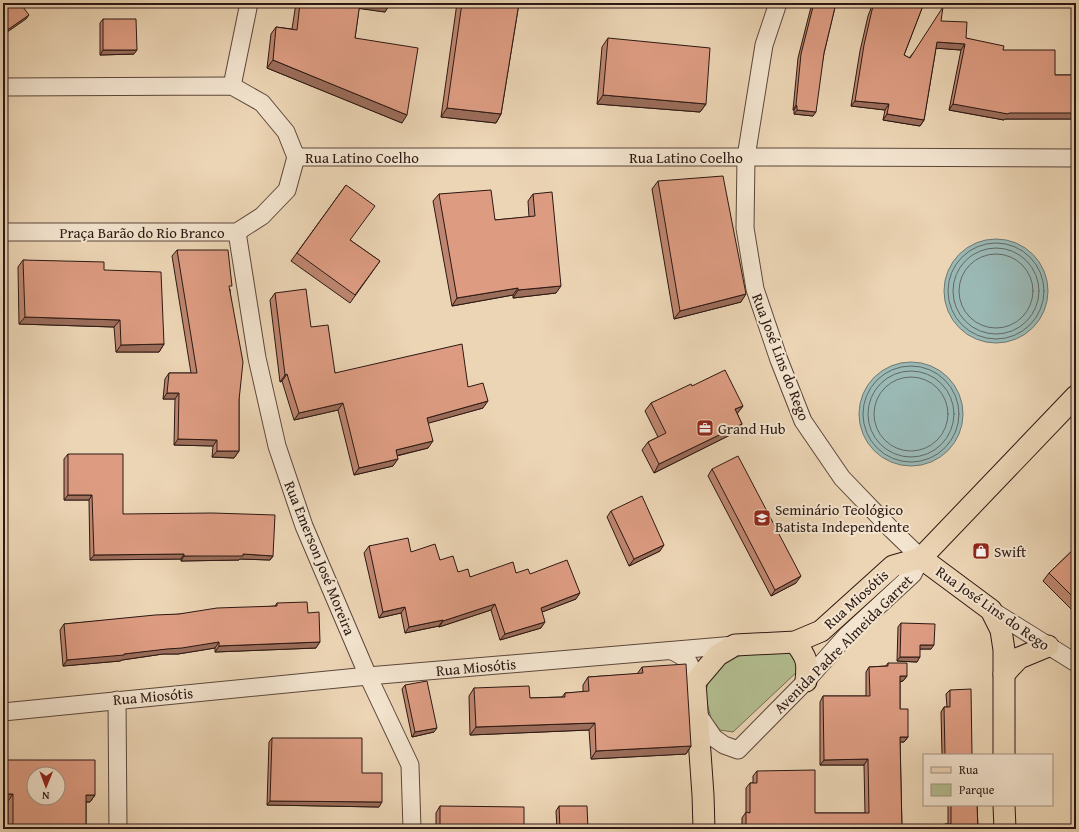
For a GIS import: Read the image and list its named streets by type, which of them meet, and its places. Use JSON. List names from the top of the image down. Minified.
{"streets":{"main road":["Rua José Lins do Rego","Rua Miosótis","Avenida Padre Almeida Garret"],"street":["Rua Latino Coelho","Praça Barão do Rio Branco","Rua Emerson José Moreira"]},"crossings":[["Rua Latino Coelho","Praça Barão do Rio Branco"],["Rua Latino Coelho","Rua José Lins do Rego"],["Praça Barão do Rio Branco","Rua Emerson José Moreira"],["Rua José Lins do Rego","Rua Miosótis"],["Rua José Lins do Rego","Avenida Padre Almeida Garret"],["Rua Emerson José Moreira","Rua Miosótis"],["Rua Miosótis","Avenida Padre Almeida Garret"]],"places":{"office":["Grand Hub"],"school or university":["Seminário Teológico Batista Independente"],"shop":["Swift"]},"legend":["Rua","Parque"],"north":"bottom"}
